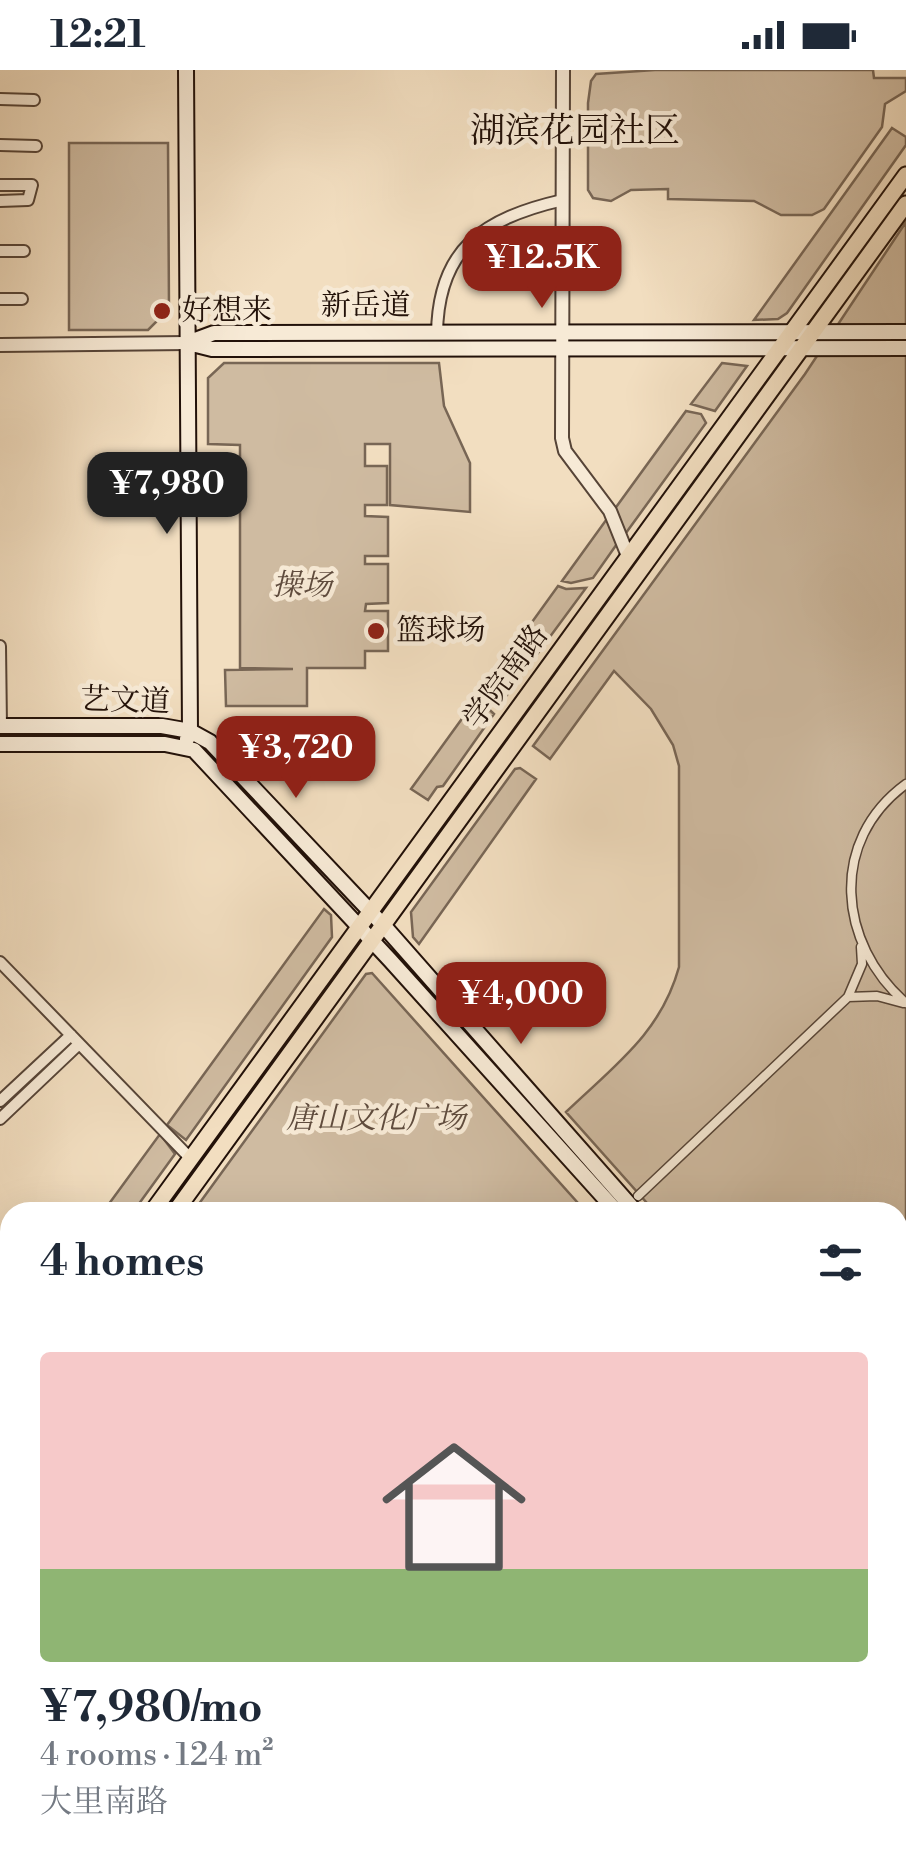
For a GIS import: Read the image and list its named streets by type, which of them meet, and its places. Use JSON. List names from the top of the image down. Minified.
{"streets":{"main road":["新岳道","学院南路","艺文道"]},"crossings":[["新岳道","学院南路"],["学院南路","艺文道"]],"districts":["湖滨花园社区"],"parks":["操场","唐山文化广场"],"places":["好想来","篮球场"],"page":{"status":"12:21","price":["¥12.5K","¥7,980","¥3,720","¥4,000"],"heading":"4 homes","list":[{"name":"¥7,980/mo","note":"4 rooms · 124 m² · 大里南路"}]}}
